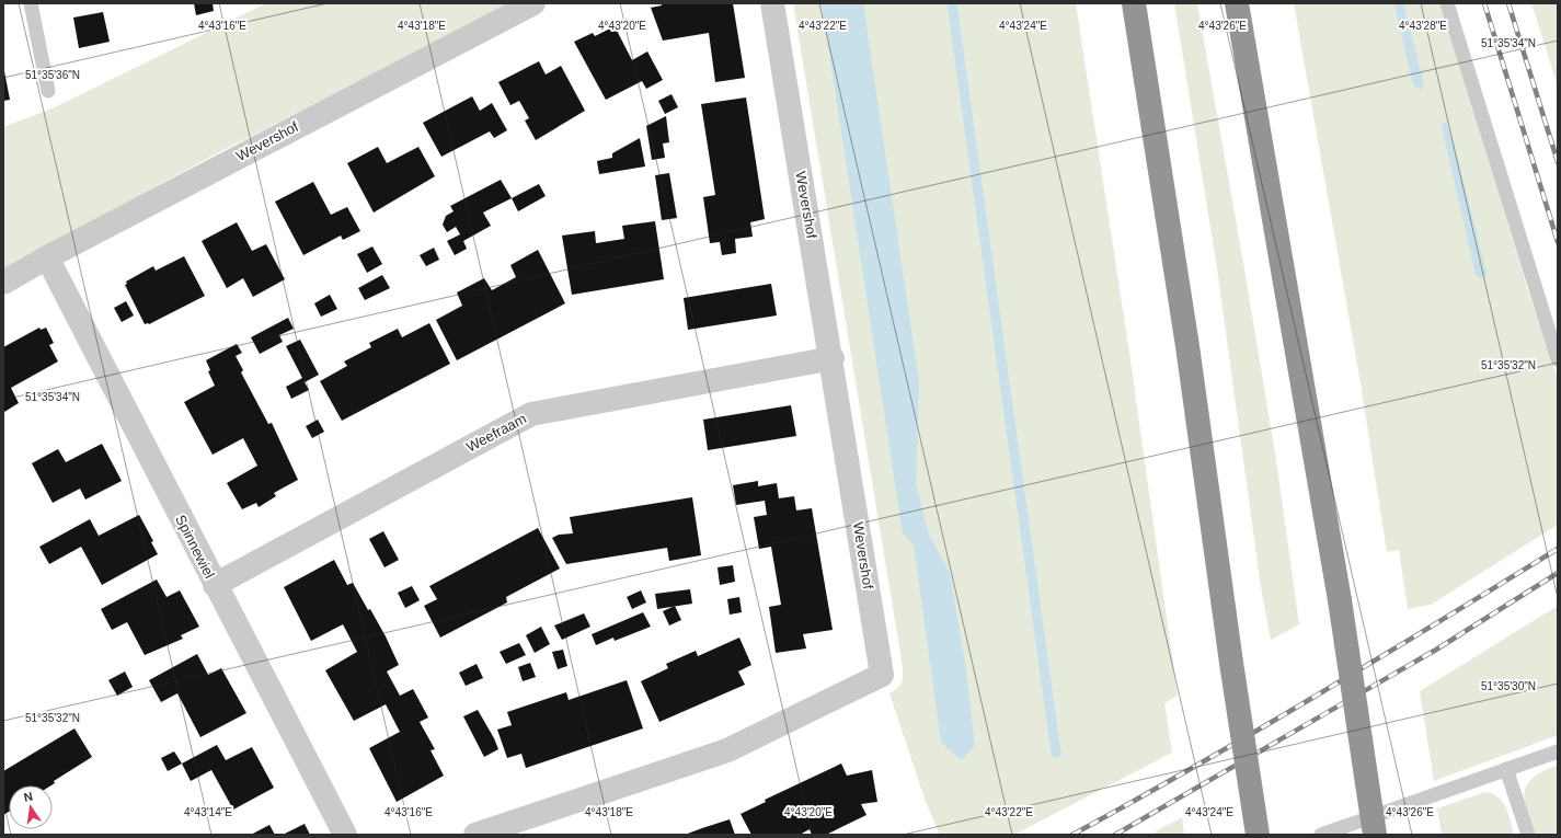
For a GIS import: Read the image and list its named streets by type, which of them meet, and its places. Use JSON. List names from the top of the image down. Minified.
{"streets":{"street":["Wevershof","Weefraam","Spinnewiel"]},"crossings":[["Wevershof","Weefraam"],["Wevershof","Spinnewiel"],["Weefraam","Spinnewiel"]],"north":"top","coordinates":["4°43'16\"E","4°43'18\"E","4°43'20\"E","4°43'22\"E","4°43'24\"E","4°43'26\"E","4°43'28\"E","51°35'34\"N","51°35'36\"N","51°35'32\"N","51°35'30\"N","4°43'14\"E"]}
